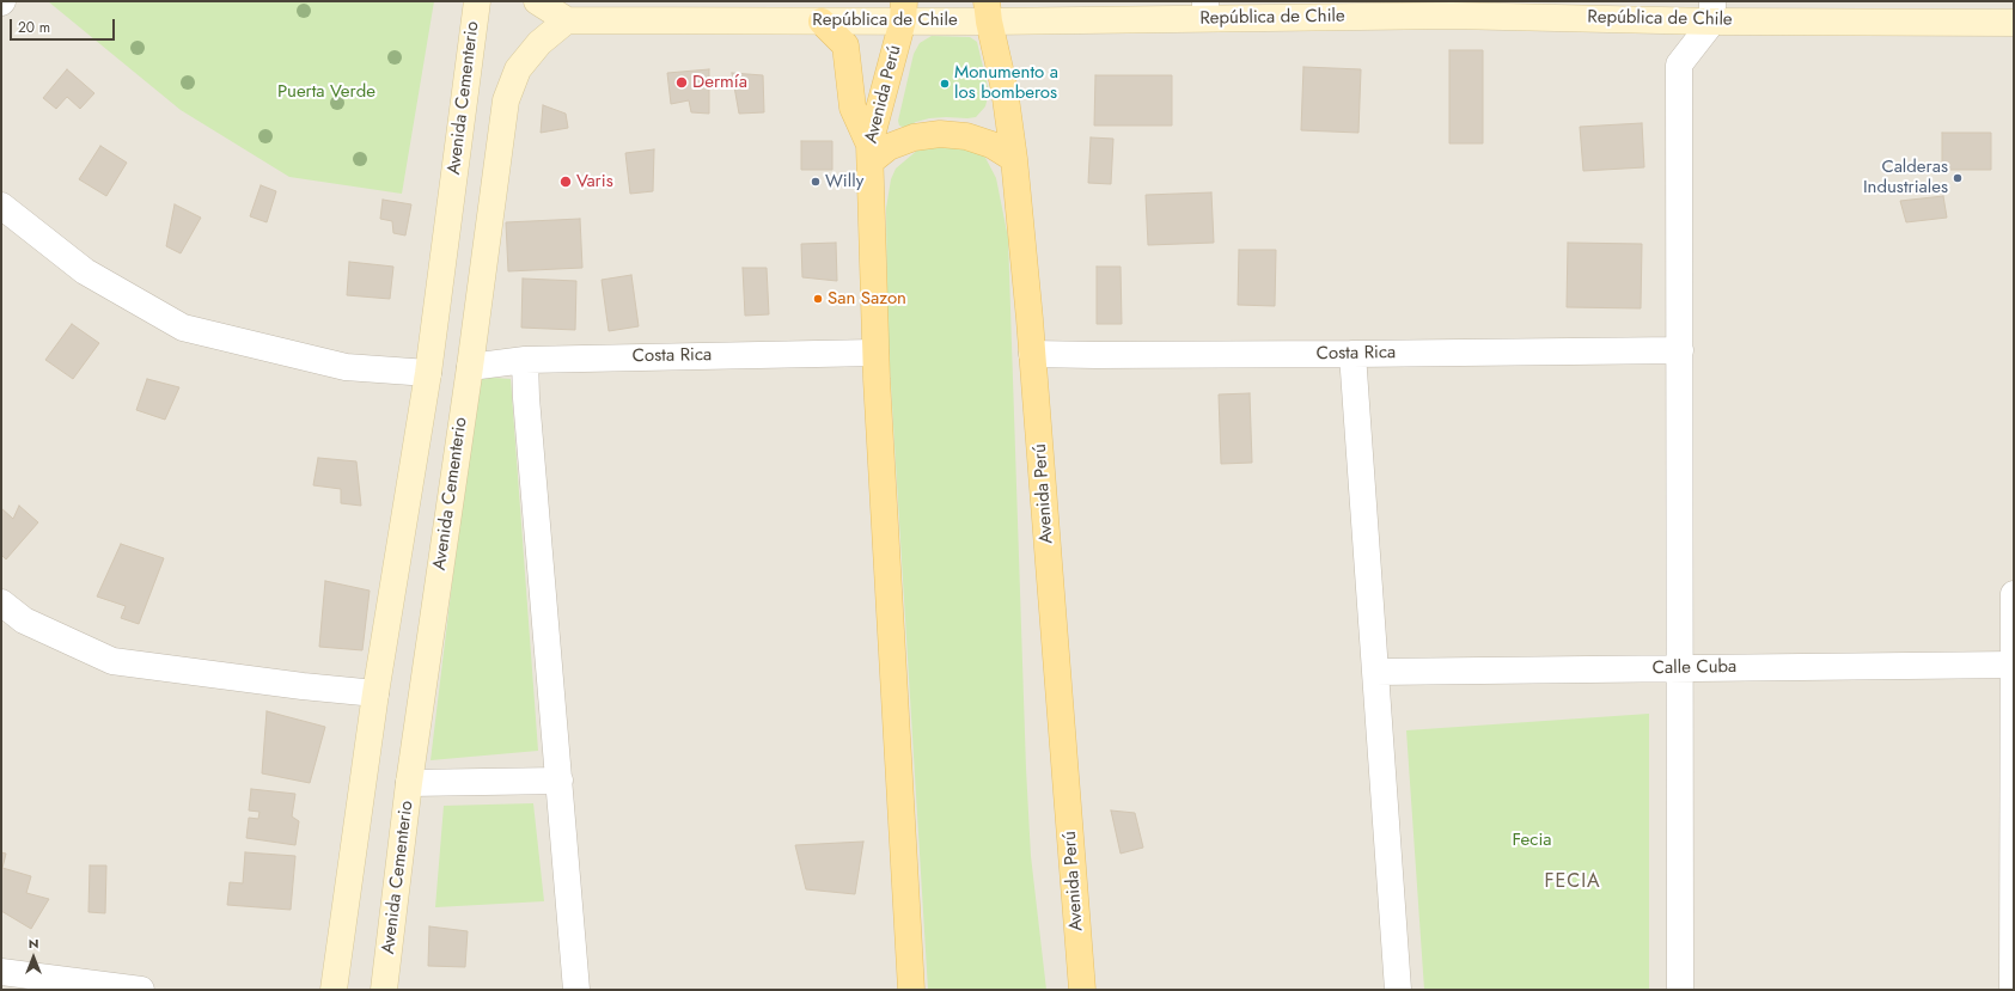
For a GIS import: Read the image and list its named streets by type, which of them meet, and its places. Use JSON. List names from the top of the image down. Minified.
{"streets":{"main road":["República de Chile","Avenida Perú","Avenida Cementerio"],"street":["Costa Rica","Calle Cuba"]},"crossings":[["República de Chile","Avenida Perú"],["República de Chile","Avenida Cementerio"],["Avenida Perú","Costa Rica"],["Avenida Cementerio","Costa Rica"]],"districts":["FECIA"],"parks":["Puerta Verde","Fecia"],"places":["Dermía","Monumento a los bomberos","Calderas Industriales","Varis","Willy","San Sazon"],"scale_bar":"20 m","north":"top"}
